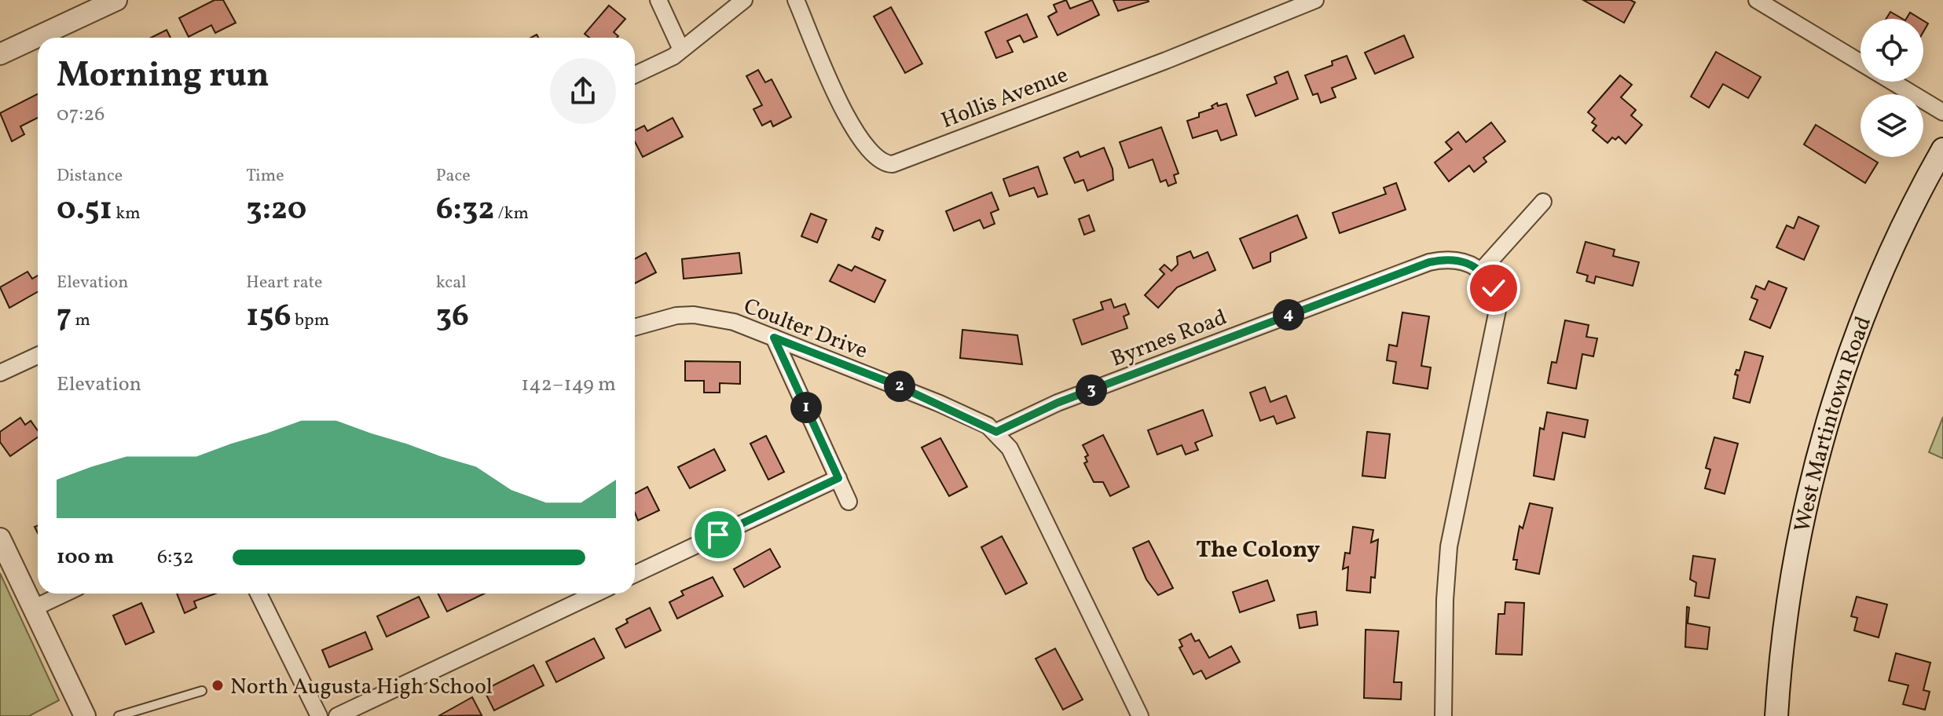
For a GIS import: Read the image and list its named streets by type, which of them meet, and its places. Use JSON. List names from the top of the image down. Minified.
{"streets":{"main road":["West Martintown Road"],"street":["Hollis Avenue","Coulter Drive","Byrnes Road"]},"crossings":[["Coulter Drive","Byrnes Road"]],"districts":["The Colony"],"places":["North Augusta High School"],"page":{"heading":["Morning run","07:26"],"stats":[["Distance","0.51 km"],["Time","3:20"],["Pace","6:32 /km"],["Elevation","7 m"],["Heart rate","156 bpm"],["kcal","36"]],"pins":["4","2","3","1"],"chart":["Elevation","142–149 m"],"list":[{"name":"100 m","note":"6:32"}]}}
